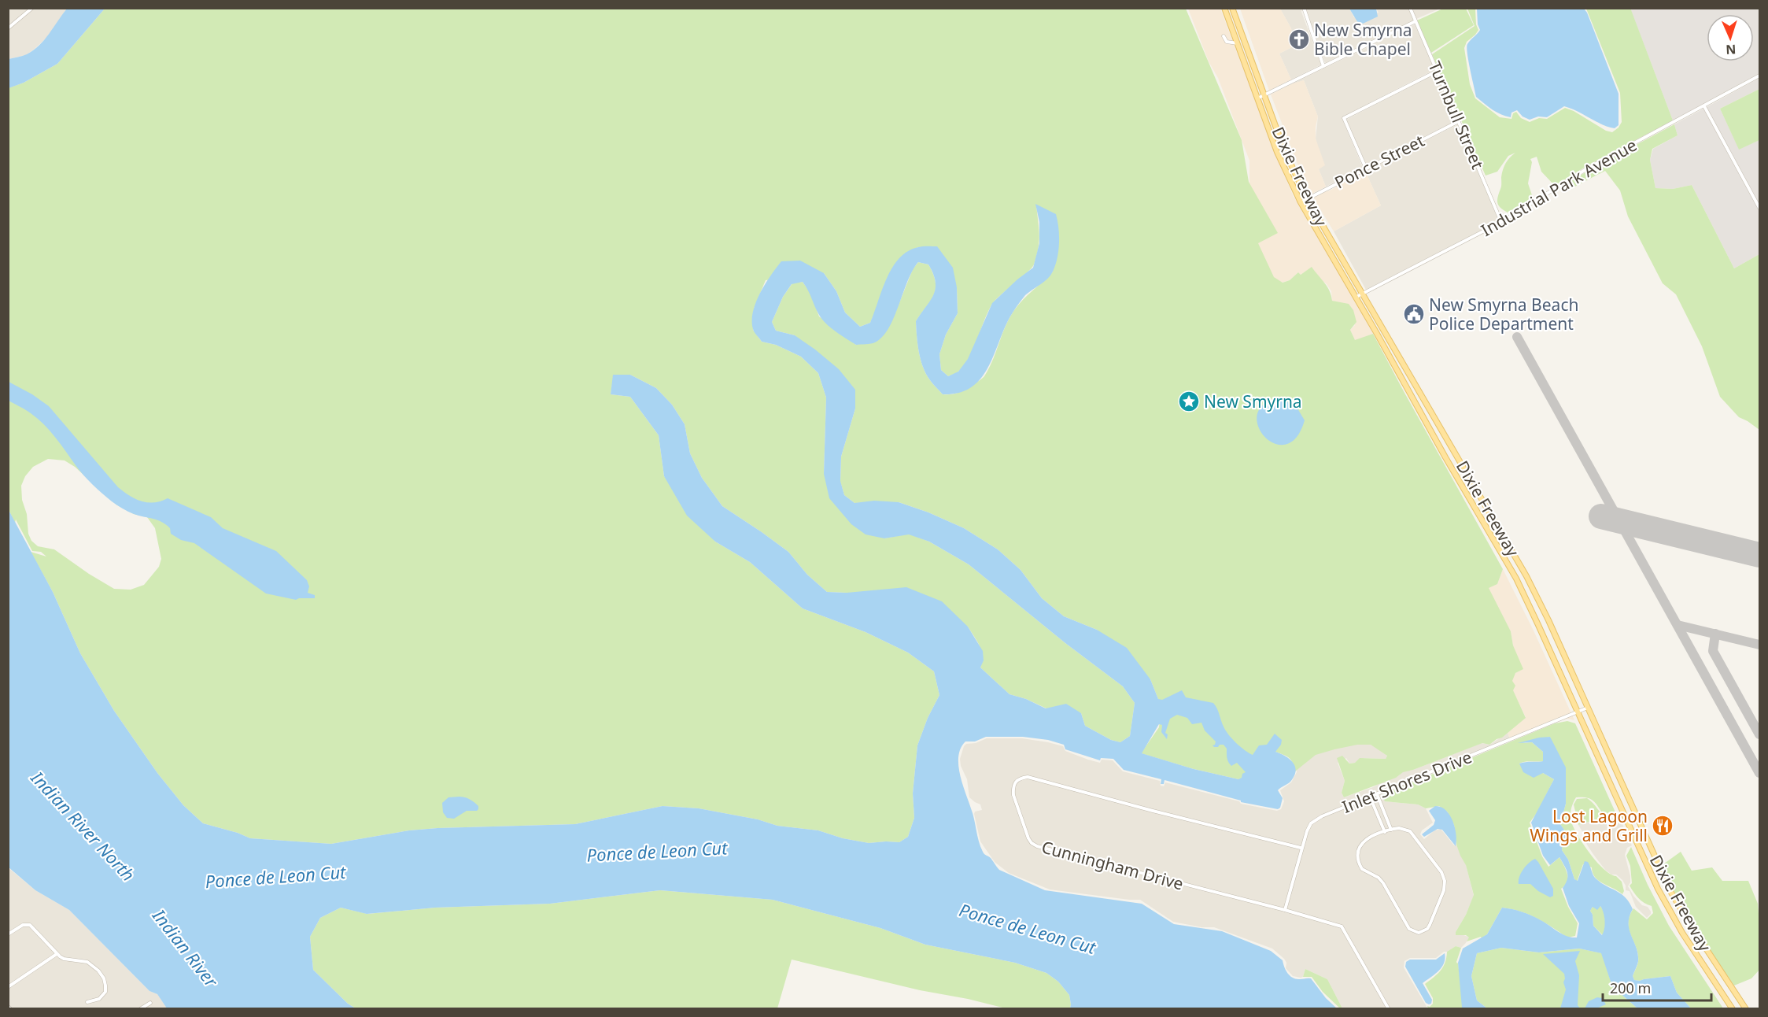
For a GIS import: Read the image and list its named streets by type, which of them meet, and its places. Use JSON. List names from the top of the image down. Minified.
{"streets":{"main road":["Dixie Freeway"],"street":["Turnbull Street","Ponce Street","Industrial Park Avenue","Inlet Shores Drive","Cunningham Drive"]},"crossings":[["Turnbull Street","Ponce Street"],["Turnbull Street","Industrial Park Avenue"],["Ponce Street","Dixie Freeway"],["Dixie Freeway","Industrial Park Avenue"],["Dixie Freeway","Inlet Shores Drive"],["Inlet Shores Drive","Cunningham Drive"]],"water":["Indian River North","Ponce de Leon Cut","Indian River"],"places":{"church":["New Smyrna Bible Chapel"],"public building":["New Smyrna Beach Police Department"],"place":["New Smyrna"],"restaurant":["Lost Lagoon Wings and Grill"]},"scale_bar":"200 m","north":"bottom"}
